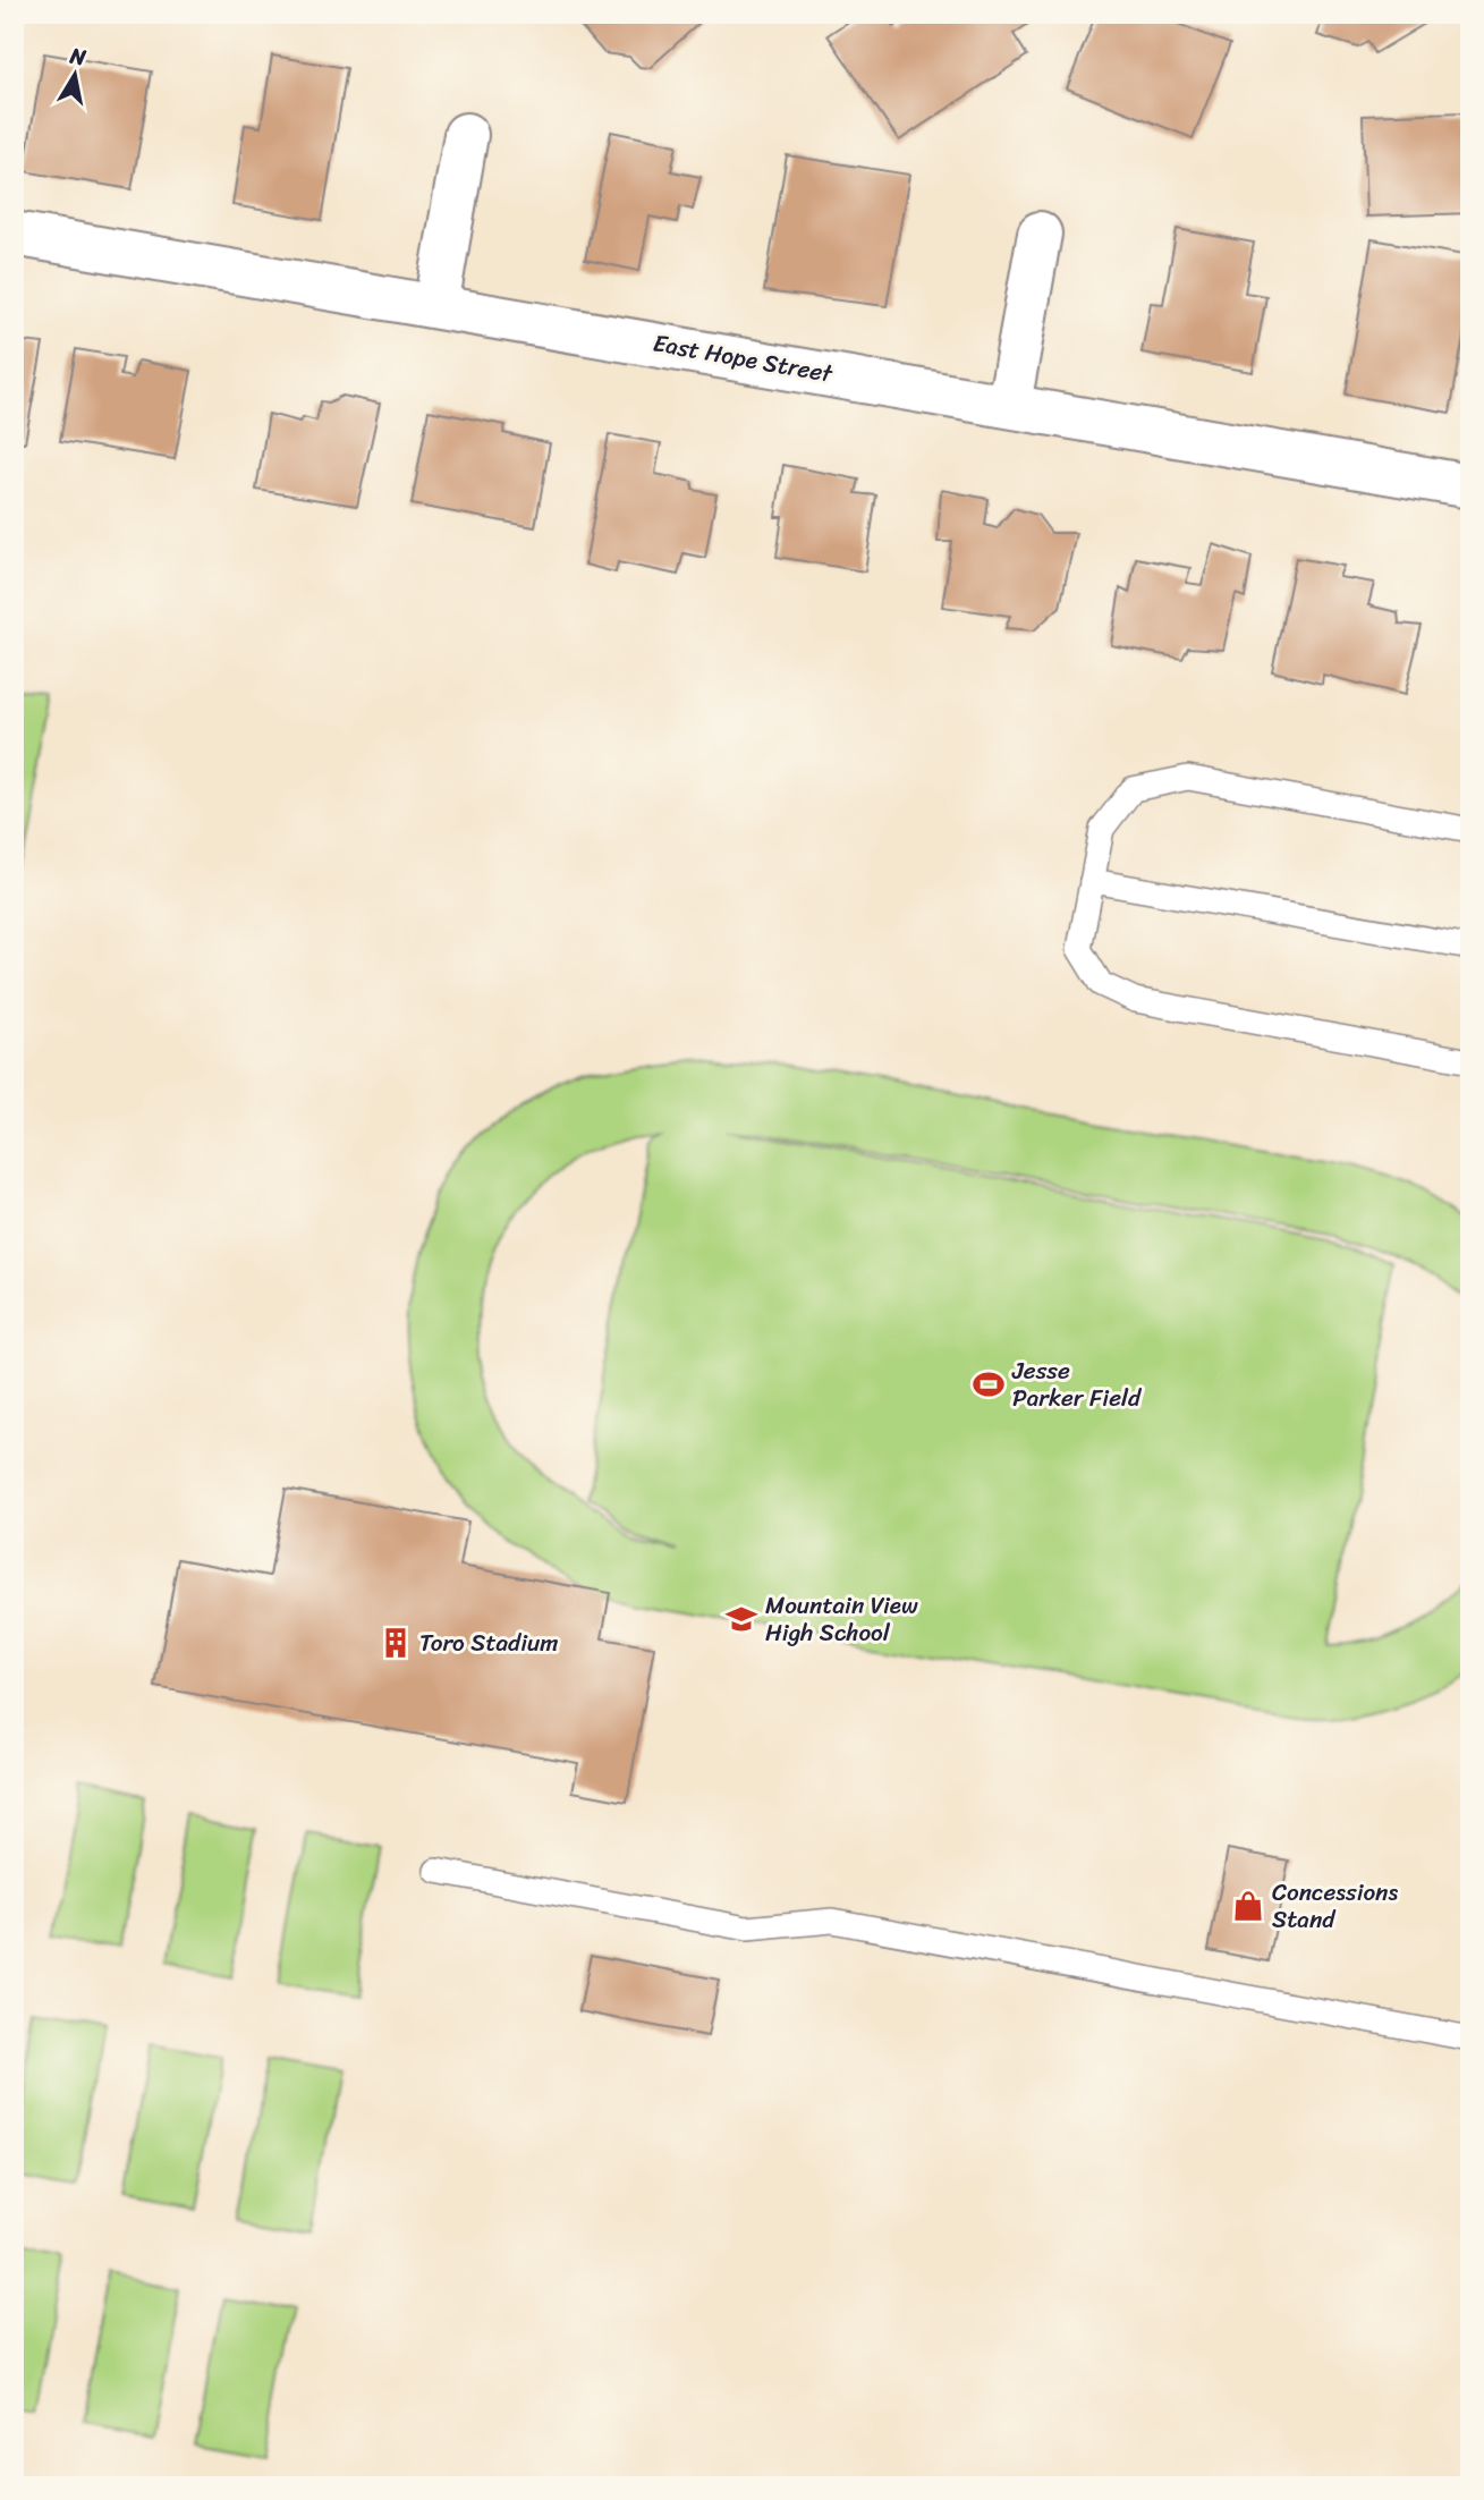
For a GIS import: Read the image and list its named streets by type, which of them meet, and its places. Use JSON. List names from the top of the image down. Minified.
{"streets":{"street":["East Hope Street"]},"places":{"sports":["Jesse Parker Field"],"school or university":["Mountain View High School"],"building":["Toro Stadium"],"shop":["Concessions Stand"]},"north":"top"}
